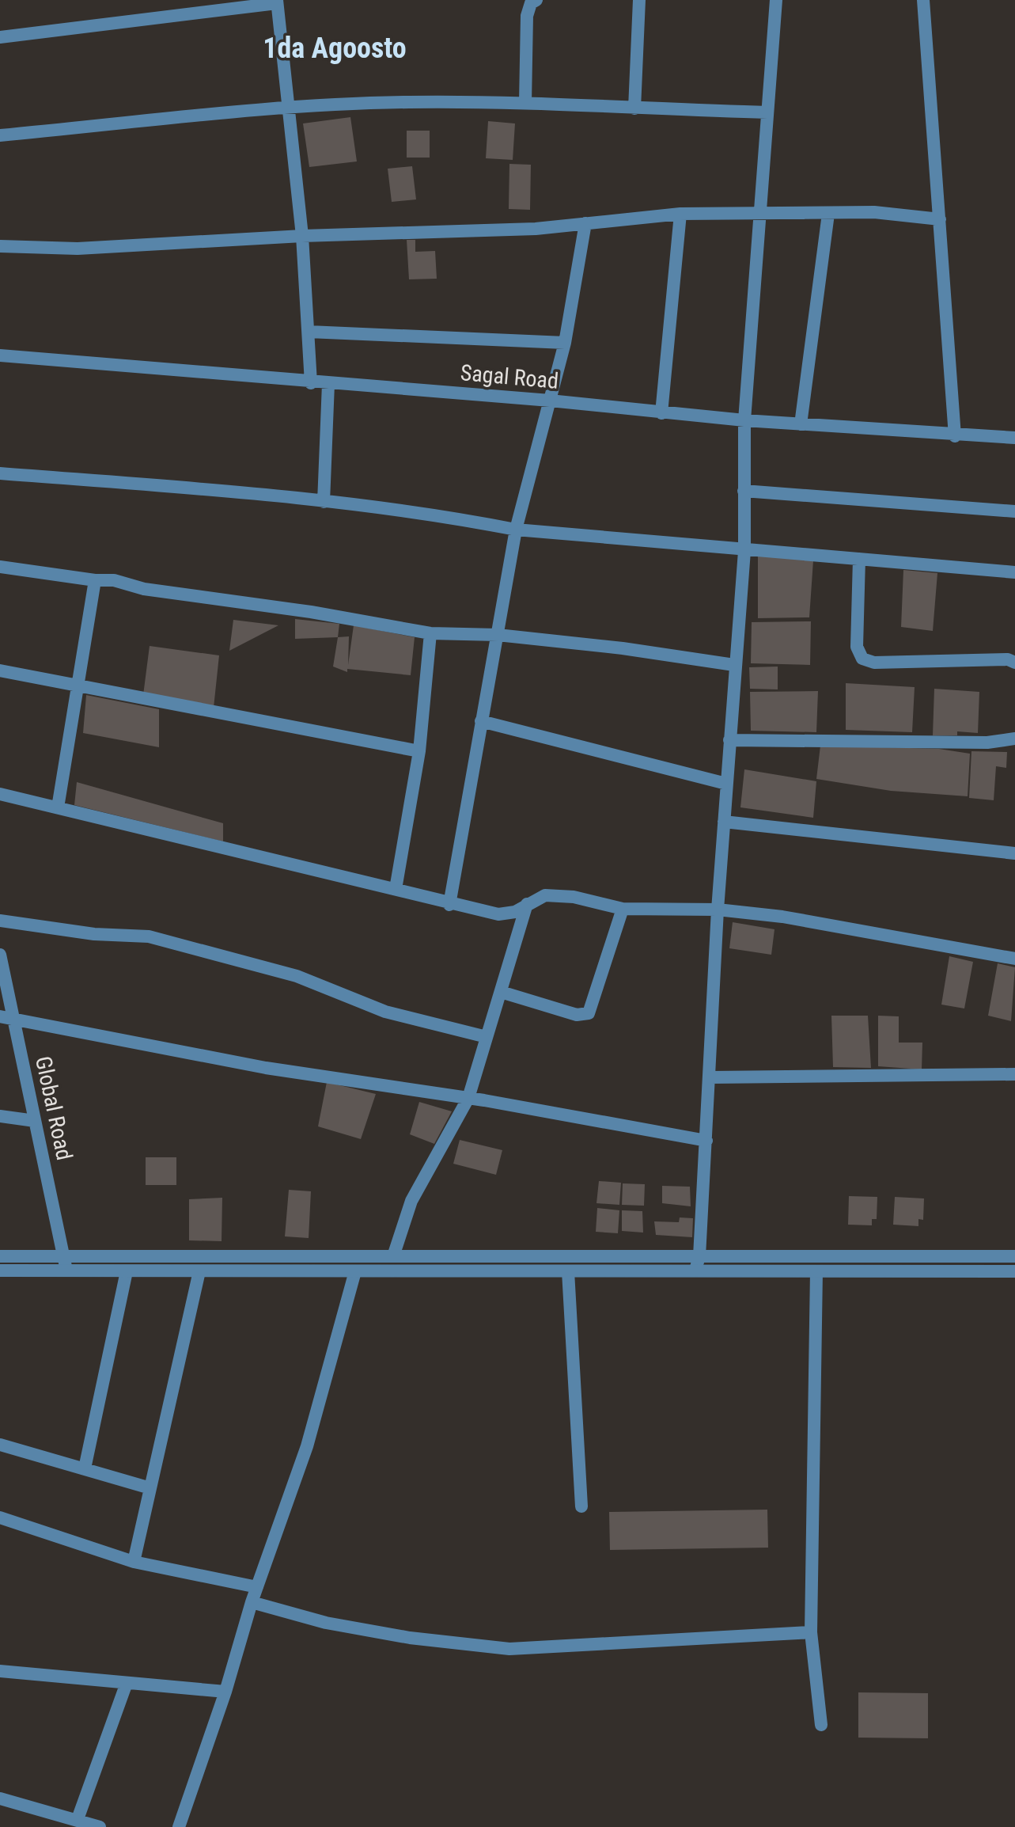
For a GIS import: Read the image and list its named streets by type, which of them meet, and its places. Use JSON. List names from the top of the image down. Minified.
{"streets":{"street":["Sagal Road","Global Road"]},"districts":["1da Agoosto"]}
